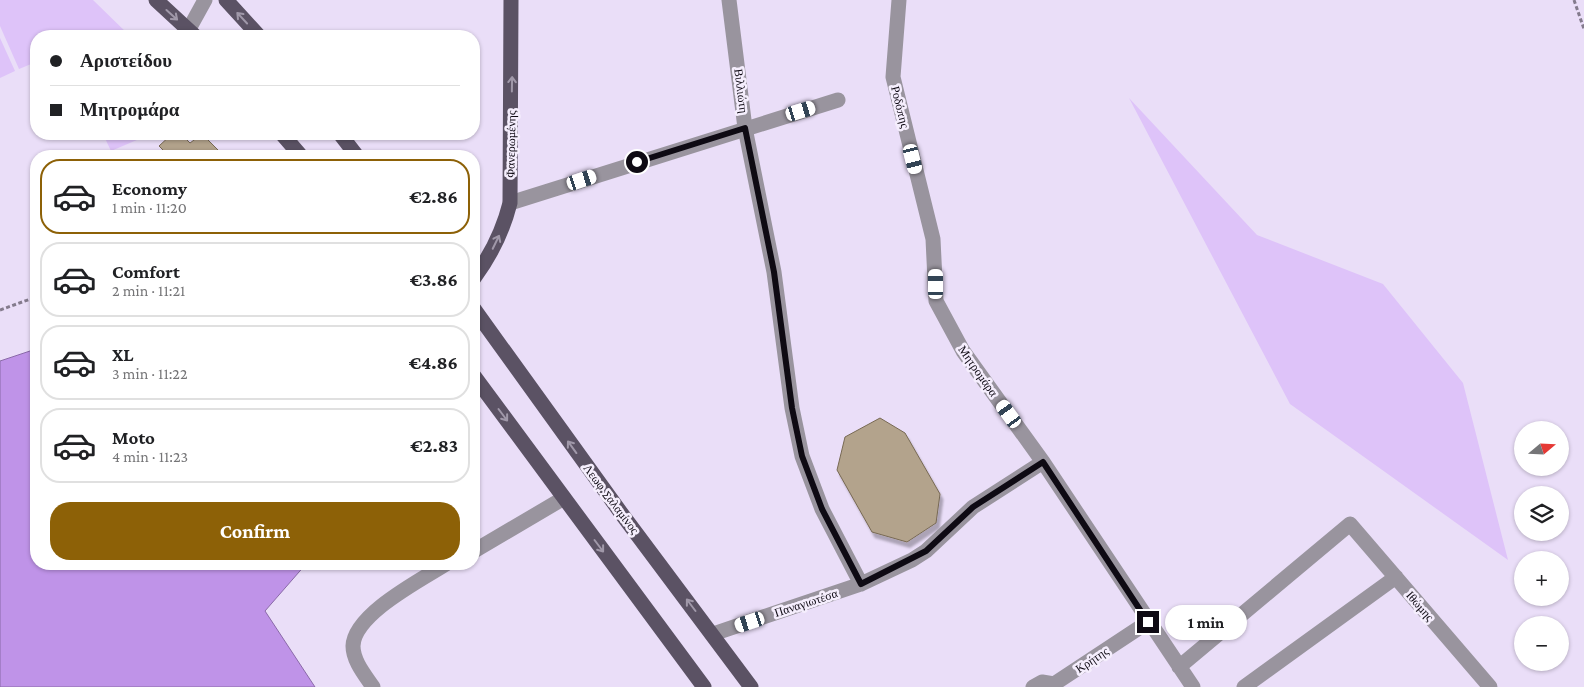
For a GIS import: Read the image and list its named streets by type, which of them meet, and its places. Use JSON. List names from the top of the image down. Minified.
{"streets":{"main road":["Φανερωμένης","Λεωφ. Σαλαμίνος"],"street":["Βιλλιώτη","Ροδόπης","Μητρομάρα","Παναγιωτέσα","Ιθώμης","Κρήτης"]},"crossings":[["Βιλλιώτη","Παναγιωτέσα"],["Ροδόπης","Μητρομάρα"],["Μητρομάρα","Παναγιωτέσα"],["Μητρομάρα","Ιθώμης"],["Μητρομάρα","Κρήτης"],["Λεωφ. Σαλαμίνος","Παναγιωτέσα"]],"one_way":["Φανερωμένης"],"north":"right","page":{"banner":["Αριστείδου","Μητρομάρα"],"list":[{"name":"Economy","note":"1 min · 11:20","value":"€2.86"},{"name":"Comfort","note":"2 min · 11:21","value":"€3.86"},{"name":"XL","note":"3 min · 11:22","value":"€4.86"},{"name":"Moto","note":"4 min · 11:23","value":"€2.83"}],"map_buttons":["+","−"],"buttons":"Confirm","bubble":"1 min"}}
